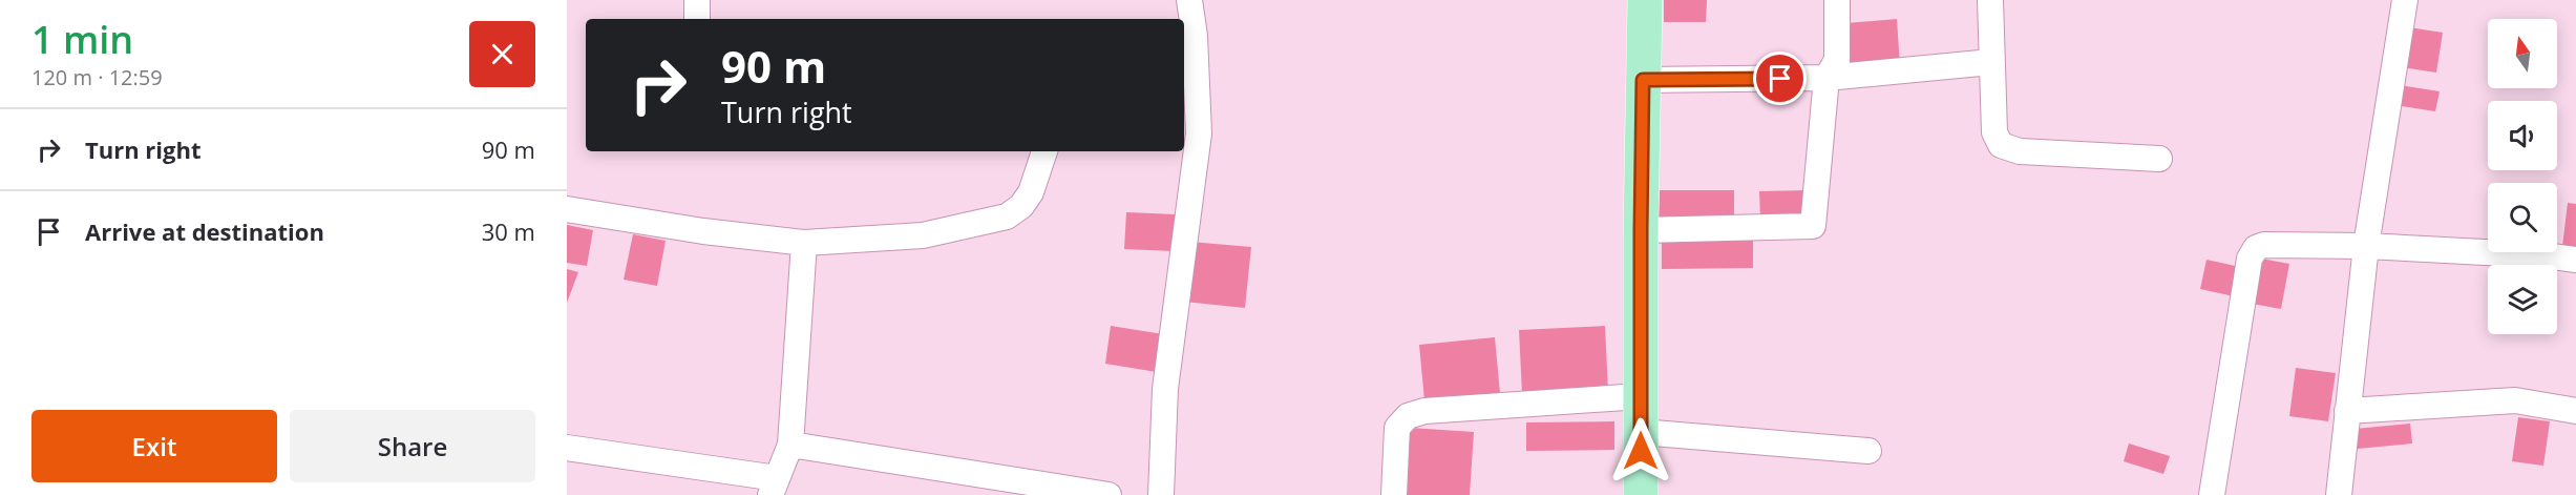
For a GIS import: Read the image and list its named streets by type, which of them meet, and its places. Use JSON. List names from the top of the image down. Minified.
{"north":"top","page":{"heading":["1 min","120 m · 12:59"],"turn":["90 m","Turn right"],"list":[{"name":"Turn right","value":"90 m"},{"name":"Arrive at destination","value":"30 m"}],"buttons":["Exit","Share"]}}
